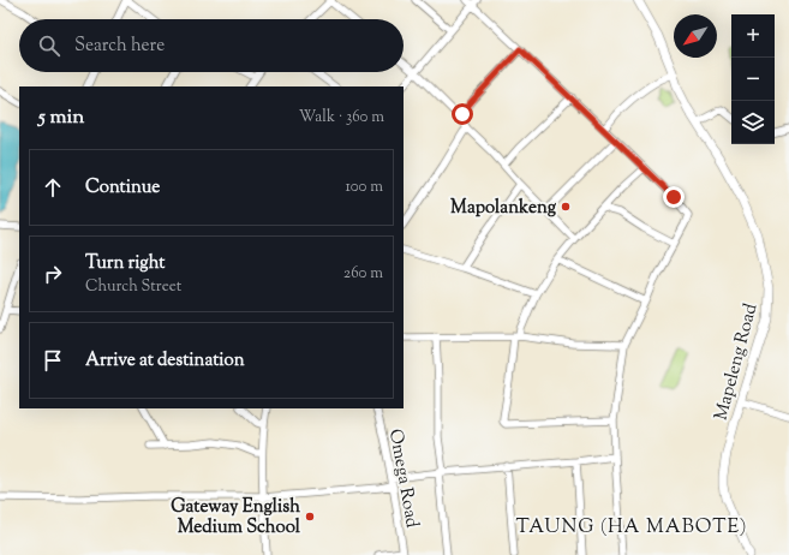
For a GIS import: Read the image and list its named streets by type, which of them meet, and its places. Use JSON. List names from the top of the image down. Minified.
{"streets":{"street":["Mapeleng Road","Omega Road"]},"districts":["TAUNG (HA MABOTE)"],"places":["Mapolankeng","Gateway English Medium School"],"north":"bottom left","page":{"map_buttons":["+","−"],"search":"Search here","heading":["5 min","Walk · 360 m"],"list":[["Continue","100 m"],["Turn right","Church Street","260 m"],"Arrive at destination"]}}
